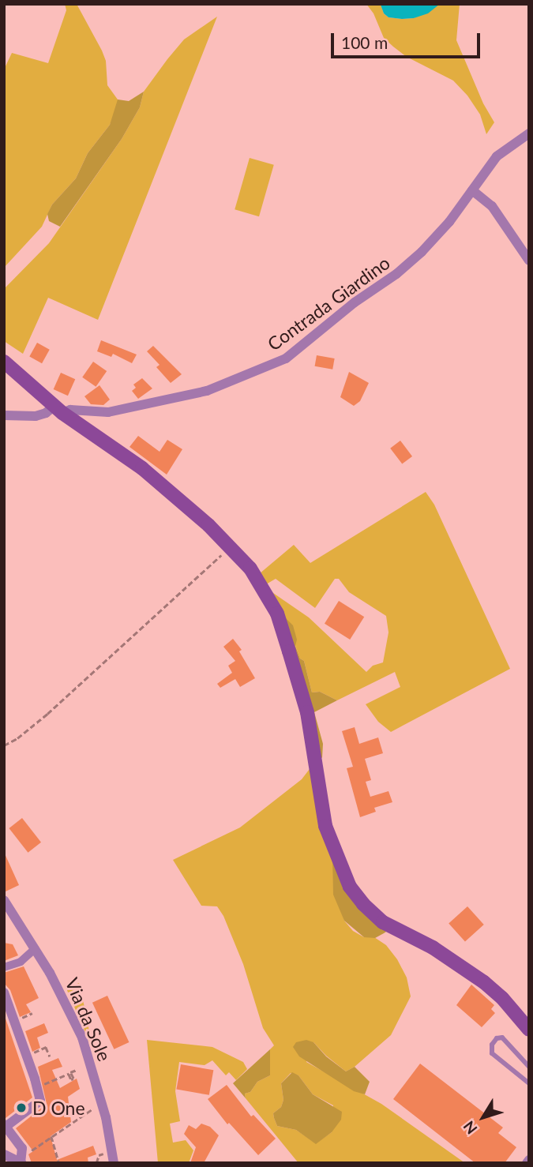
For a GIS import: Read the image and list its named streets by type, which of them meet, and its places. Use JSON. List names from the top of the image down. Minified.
{"streets":{"street":["Contrada Giardino","Via da Sole"]},"places":["D One"],"scale_bar":"100 m","north":"bottom left"}
